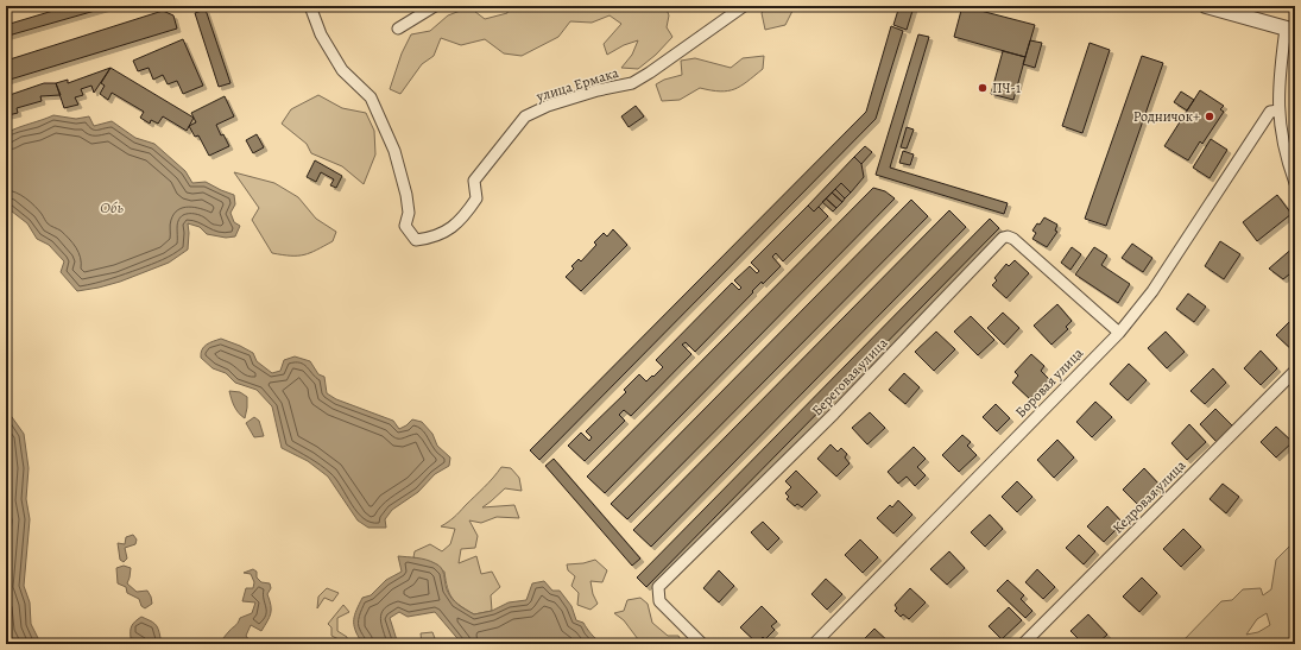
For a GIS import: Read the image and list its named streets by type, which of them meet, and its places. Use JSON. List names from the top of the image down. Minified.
{"streets":{"street":["улица Ермака","Береговая улица","Боровая улица","Кедровая улица"]},"crossings":[["Береговая улица","Боровая улица"]],"water":["Обь"],"places":["ПЧ-1","Родничок+"]}
